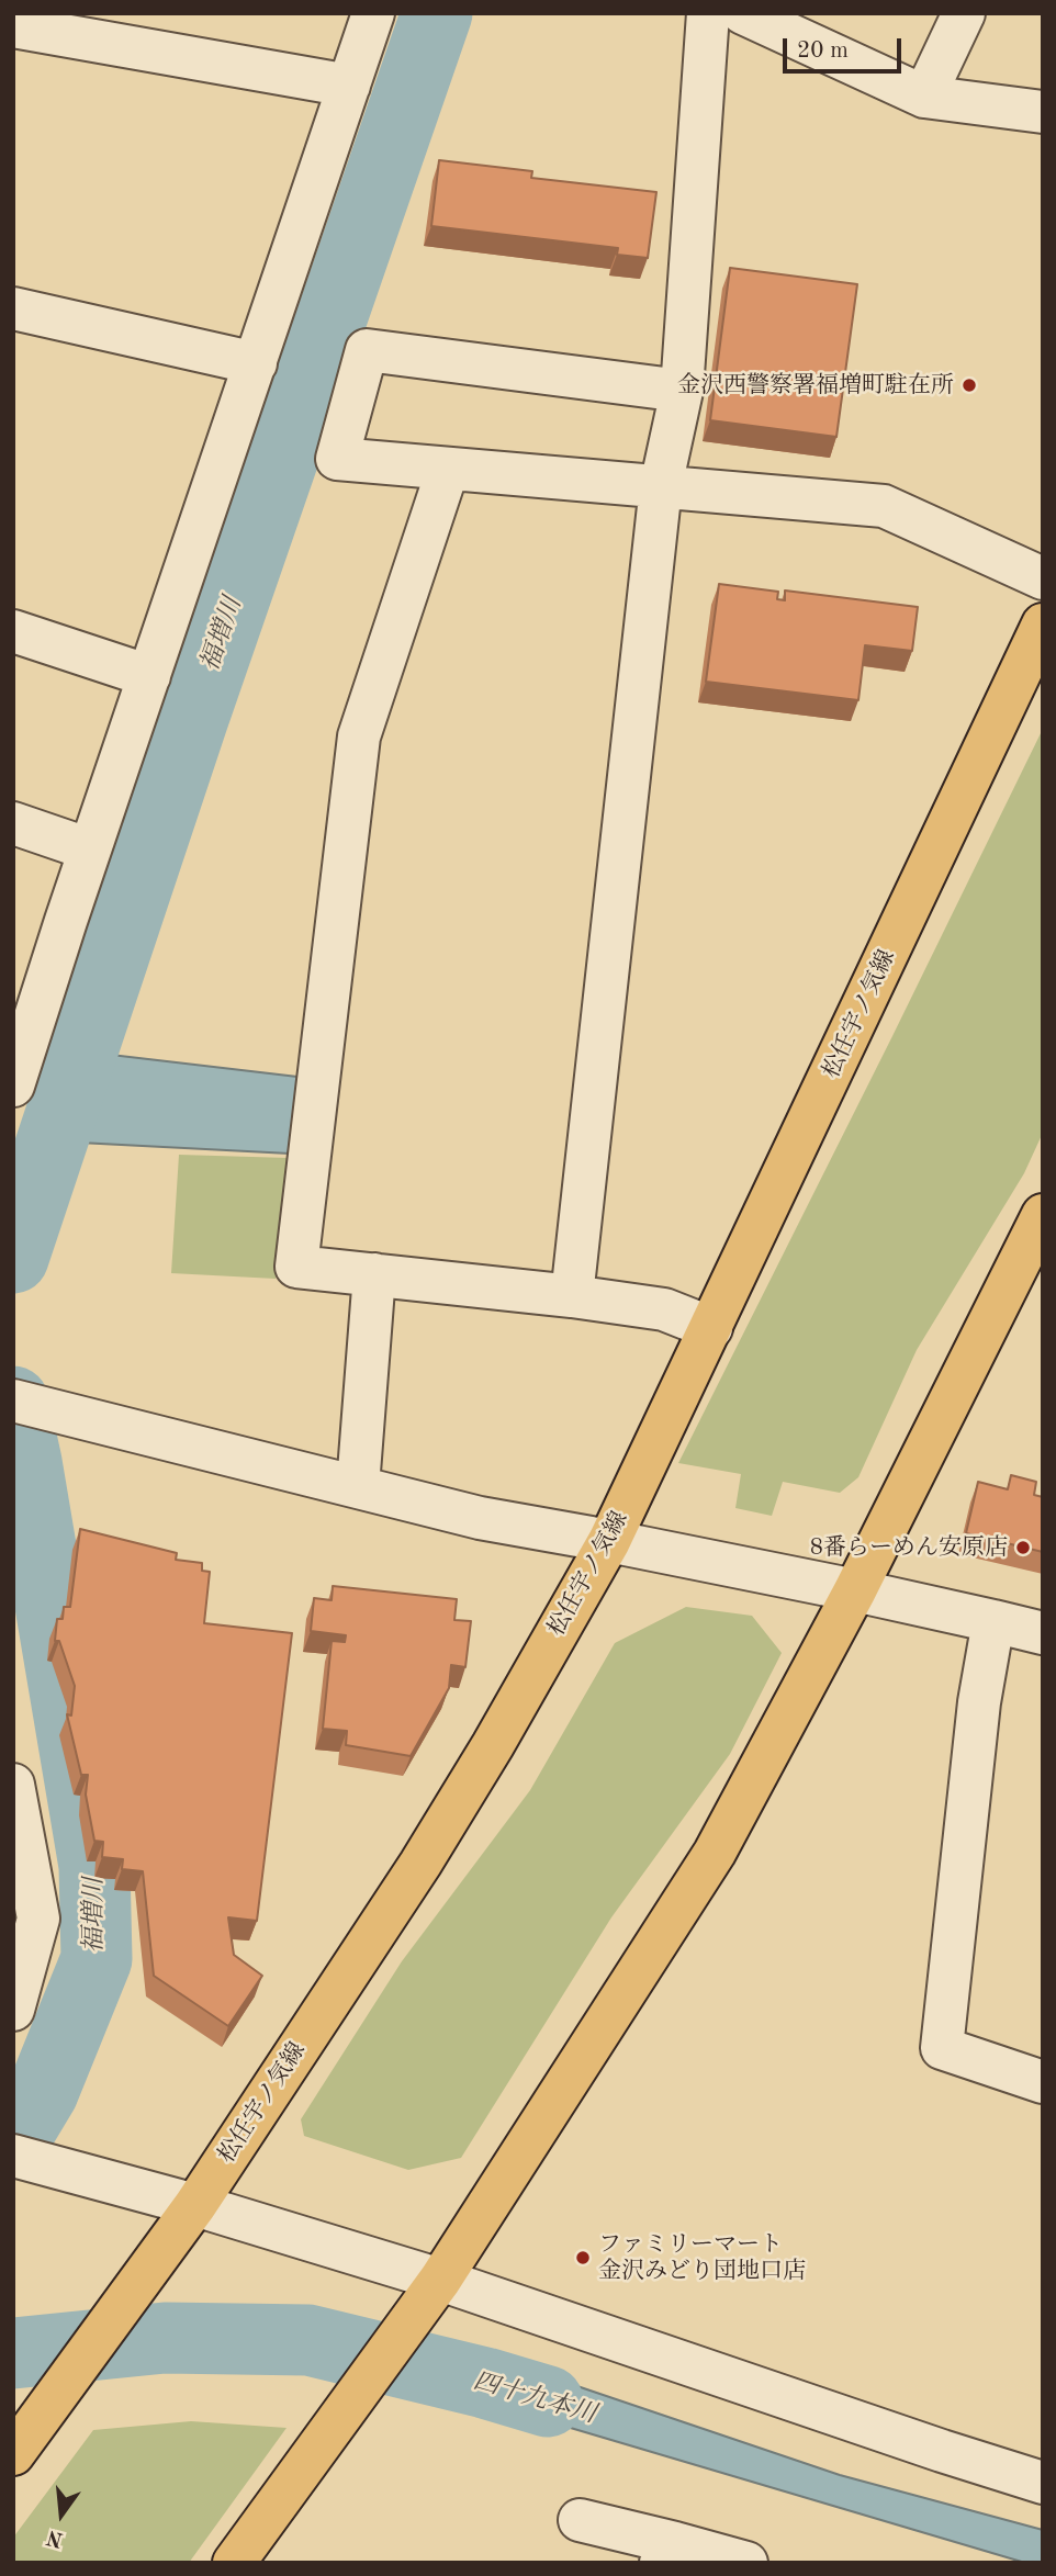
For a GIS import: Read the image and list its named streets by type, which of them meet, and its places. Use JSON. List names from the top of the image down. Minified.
{"streets":{"main road":["松任宇ノ気線"]},"water":["福増川","四十九本川"],"places":["金沢西警察署福増町駐在所","8番らーめん安原店","ファミリーマート 金沢みどり団地口店"],"scale_bar":"20 m","north":"bottom"}
